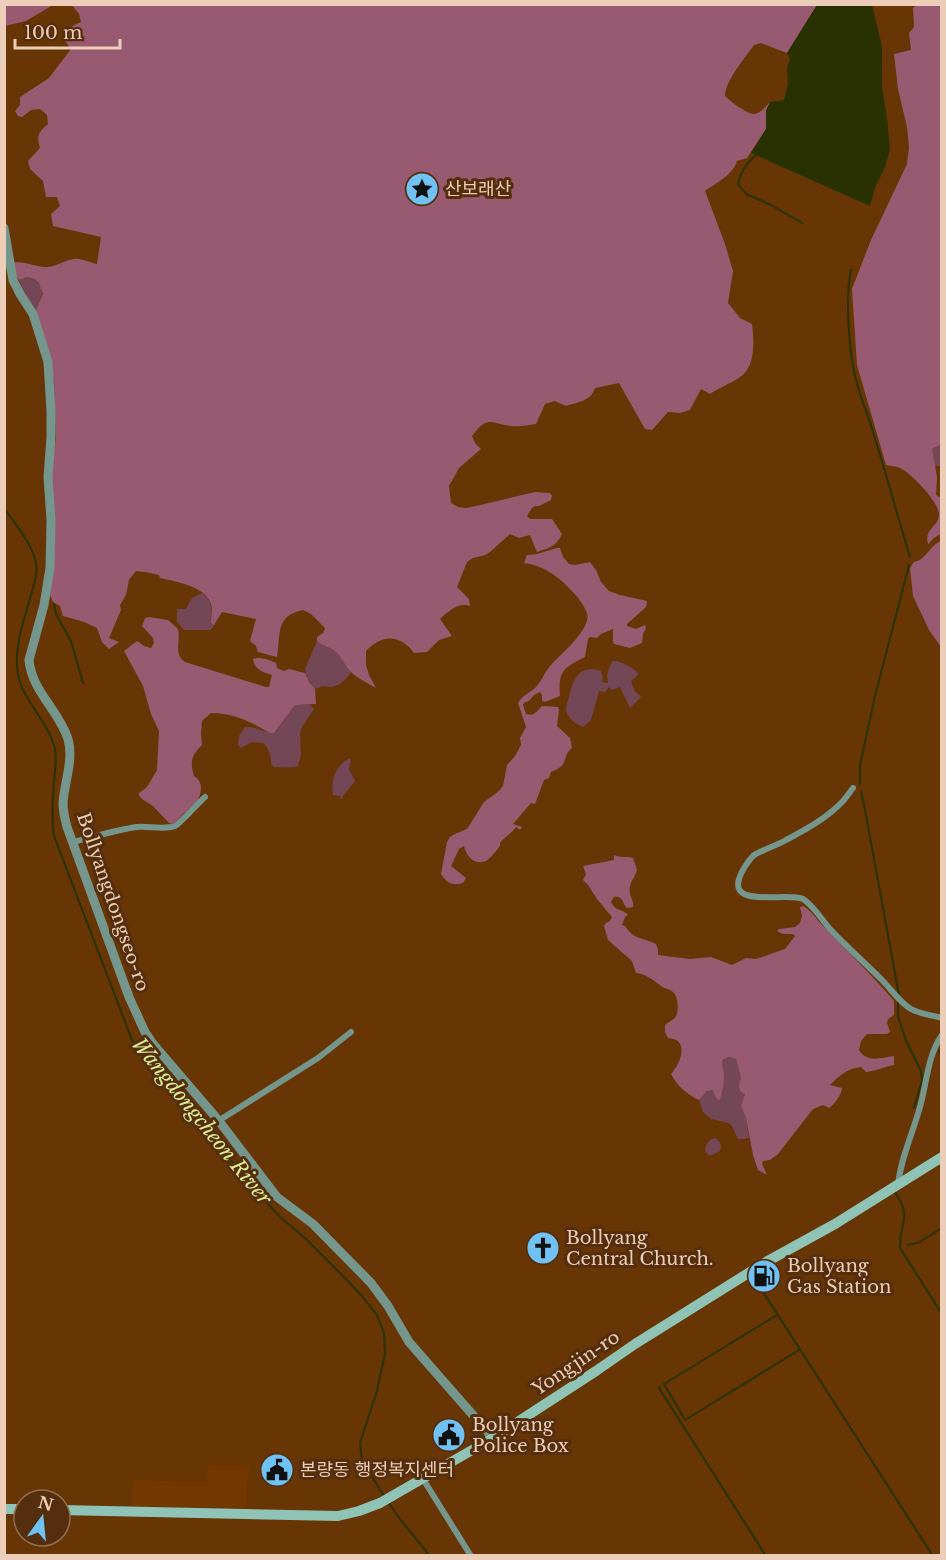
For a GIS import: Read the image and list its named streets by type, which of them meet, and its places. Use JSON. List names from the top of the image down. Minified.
{"streets":{"main road":["Yongjin-ro"],"street":["Bollyangdongseo-ro"]},"crossings":[["Bollyangdongseo-ro","Yongjin-ro"]],"water":["Wangdongcheon River"],"places":{"place":["산보래산"],"church":["Bollyang Central Church."],"fuel station":["Bollyang Gas Station"],"public building":["Bollyang Police Box","본량동 행정복지센터"]},"scale_bar":"100 m","north":"top"}
